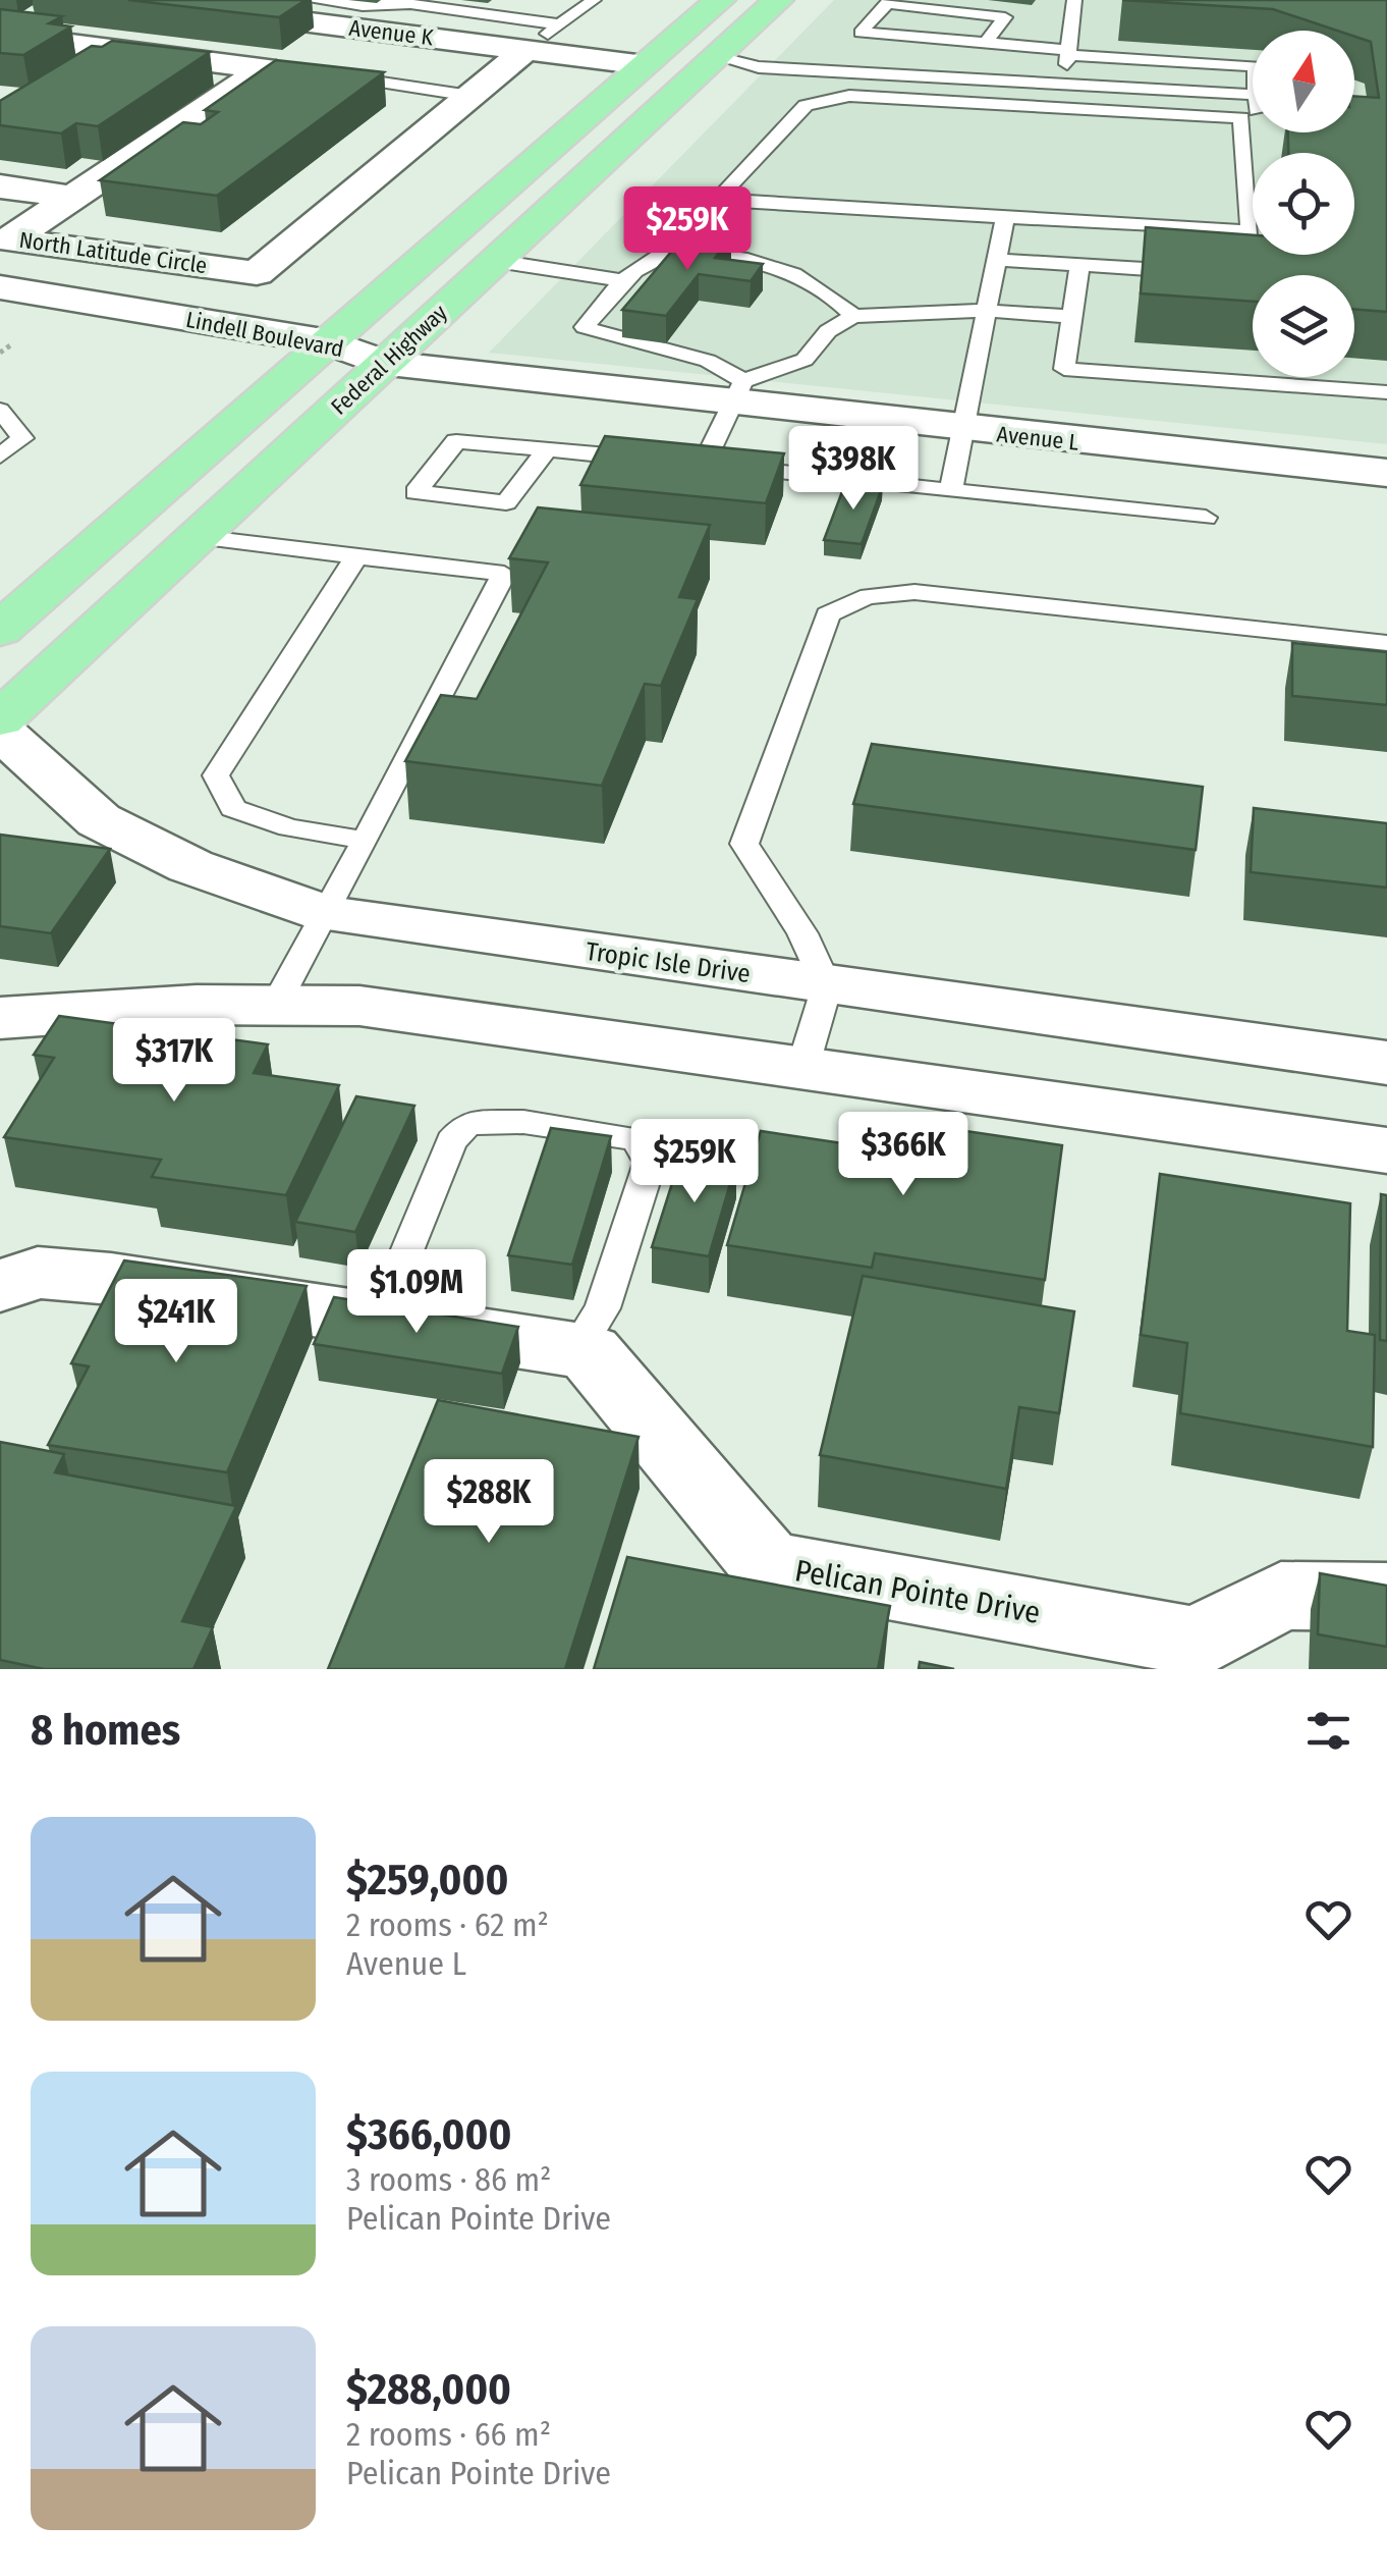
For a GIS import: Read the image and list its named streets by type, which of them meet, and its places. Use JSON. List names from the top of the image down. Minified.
{"streets":{"main road":["Federal Highway"],"street":["Avenue K","North Latitude Circle","Lindell Boulevard","Avenue L","Tropic Isle Drive","Pelican Pointe Drive"]},"crossings":[["Avenue K","North Latitude Circle"],["Avenue K","Federal Highway"],["Lindell Boulevard","Federal Highway"],["Lindell Boulevard","Avenue L"],["Federal Highway","Avenue L"]],"north":"top","page":{"price":["$259K","$398K","$317K","$366K","$259K","$1.09M","$241K","$288K"],"heading":"8 homes","list":[{"name":"$259,000","note":"2 rooms · 62 m² · Avenue L"},{"name":"$366,000","note":"3 rooms · 86 m² · Pelican Pointe Drive"},{"name":"$288,000","note":"2 rooms · 66 m² · Pelican Pointe Drive"}]}}
